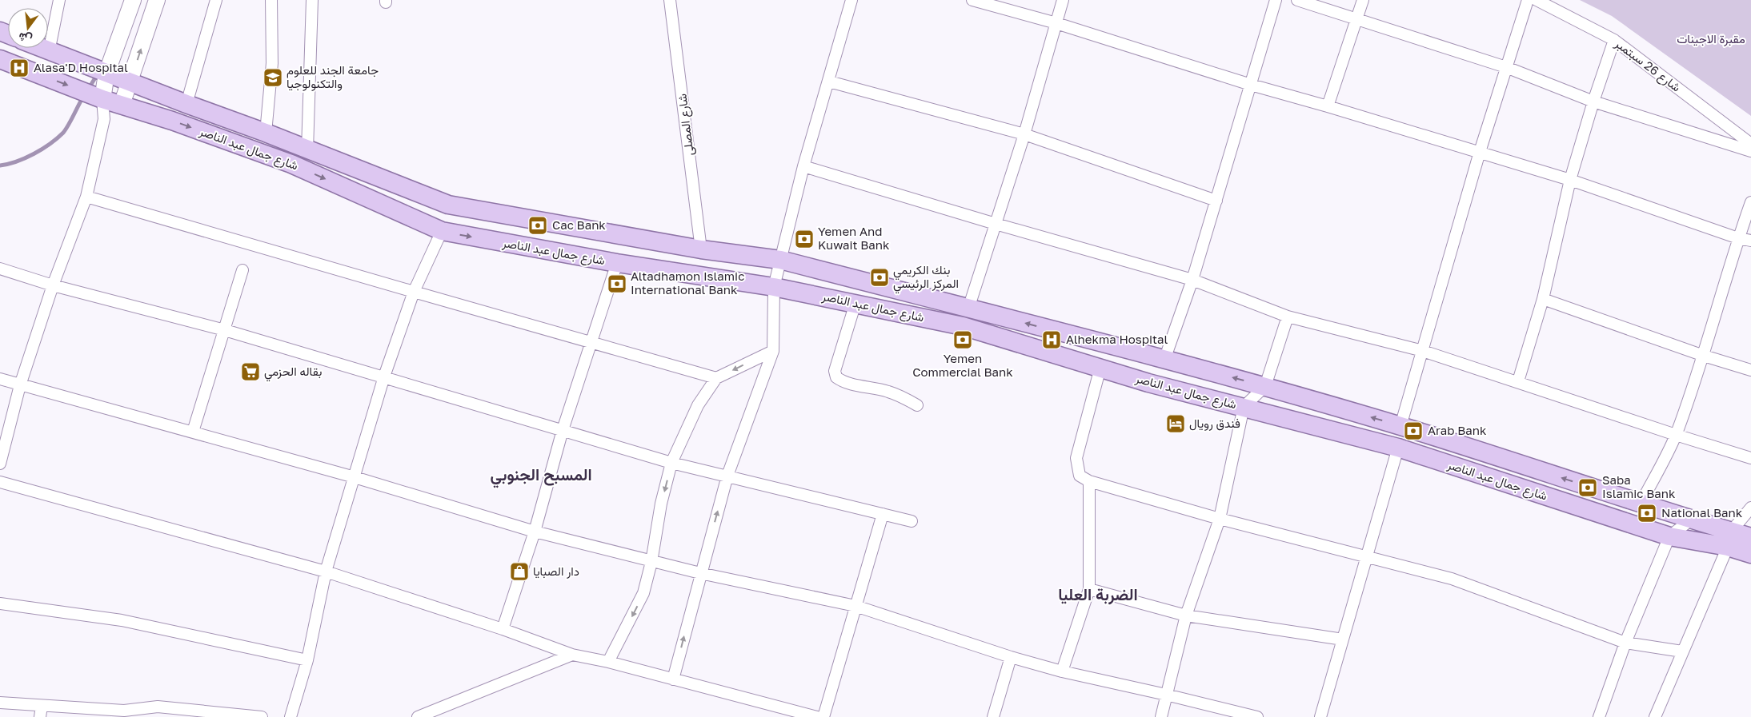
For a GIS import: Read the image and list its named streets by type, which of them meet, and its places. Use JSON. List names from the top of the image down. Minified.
{"streets":{"main road":["شارع جمال عبد الناصر"],"street":["شارع 26 سبتمبر","شارع المصلى"]},"crossings":[["شارع المصلى","شارع جمال عبد الناصر"]],"districts":["المسبح الجنوبي","الضربة العليا"],"parks":["مقبرة الاجينات"],"places":{"hospital":["Alasa'D Hospital","Alhekma Hospital"],"school or university":["جامعة الجند للعلوم والتكنولوجيا"],"bank":["Cac Bank","Yemen And Kuwait Bank","بنك الكريمي المركز الرئيسي","Altadhamon Islamic International Bank","Yemen Commercial Bank","Arab Bank","Saba Islamic Bank","National Bank"],"supermarket":["بقاله الحزمي"],"hotel":["فندق رويال"],"shop":["دار الصبايا"]},"north":"bottom"}
